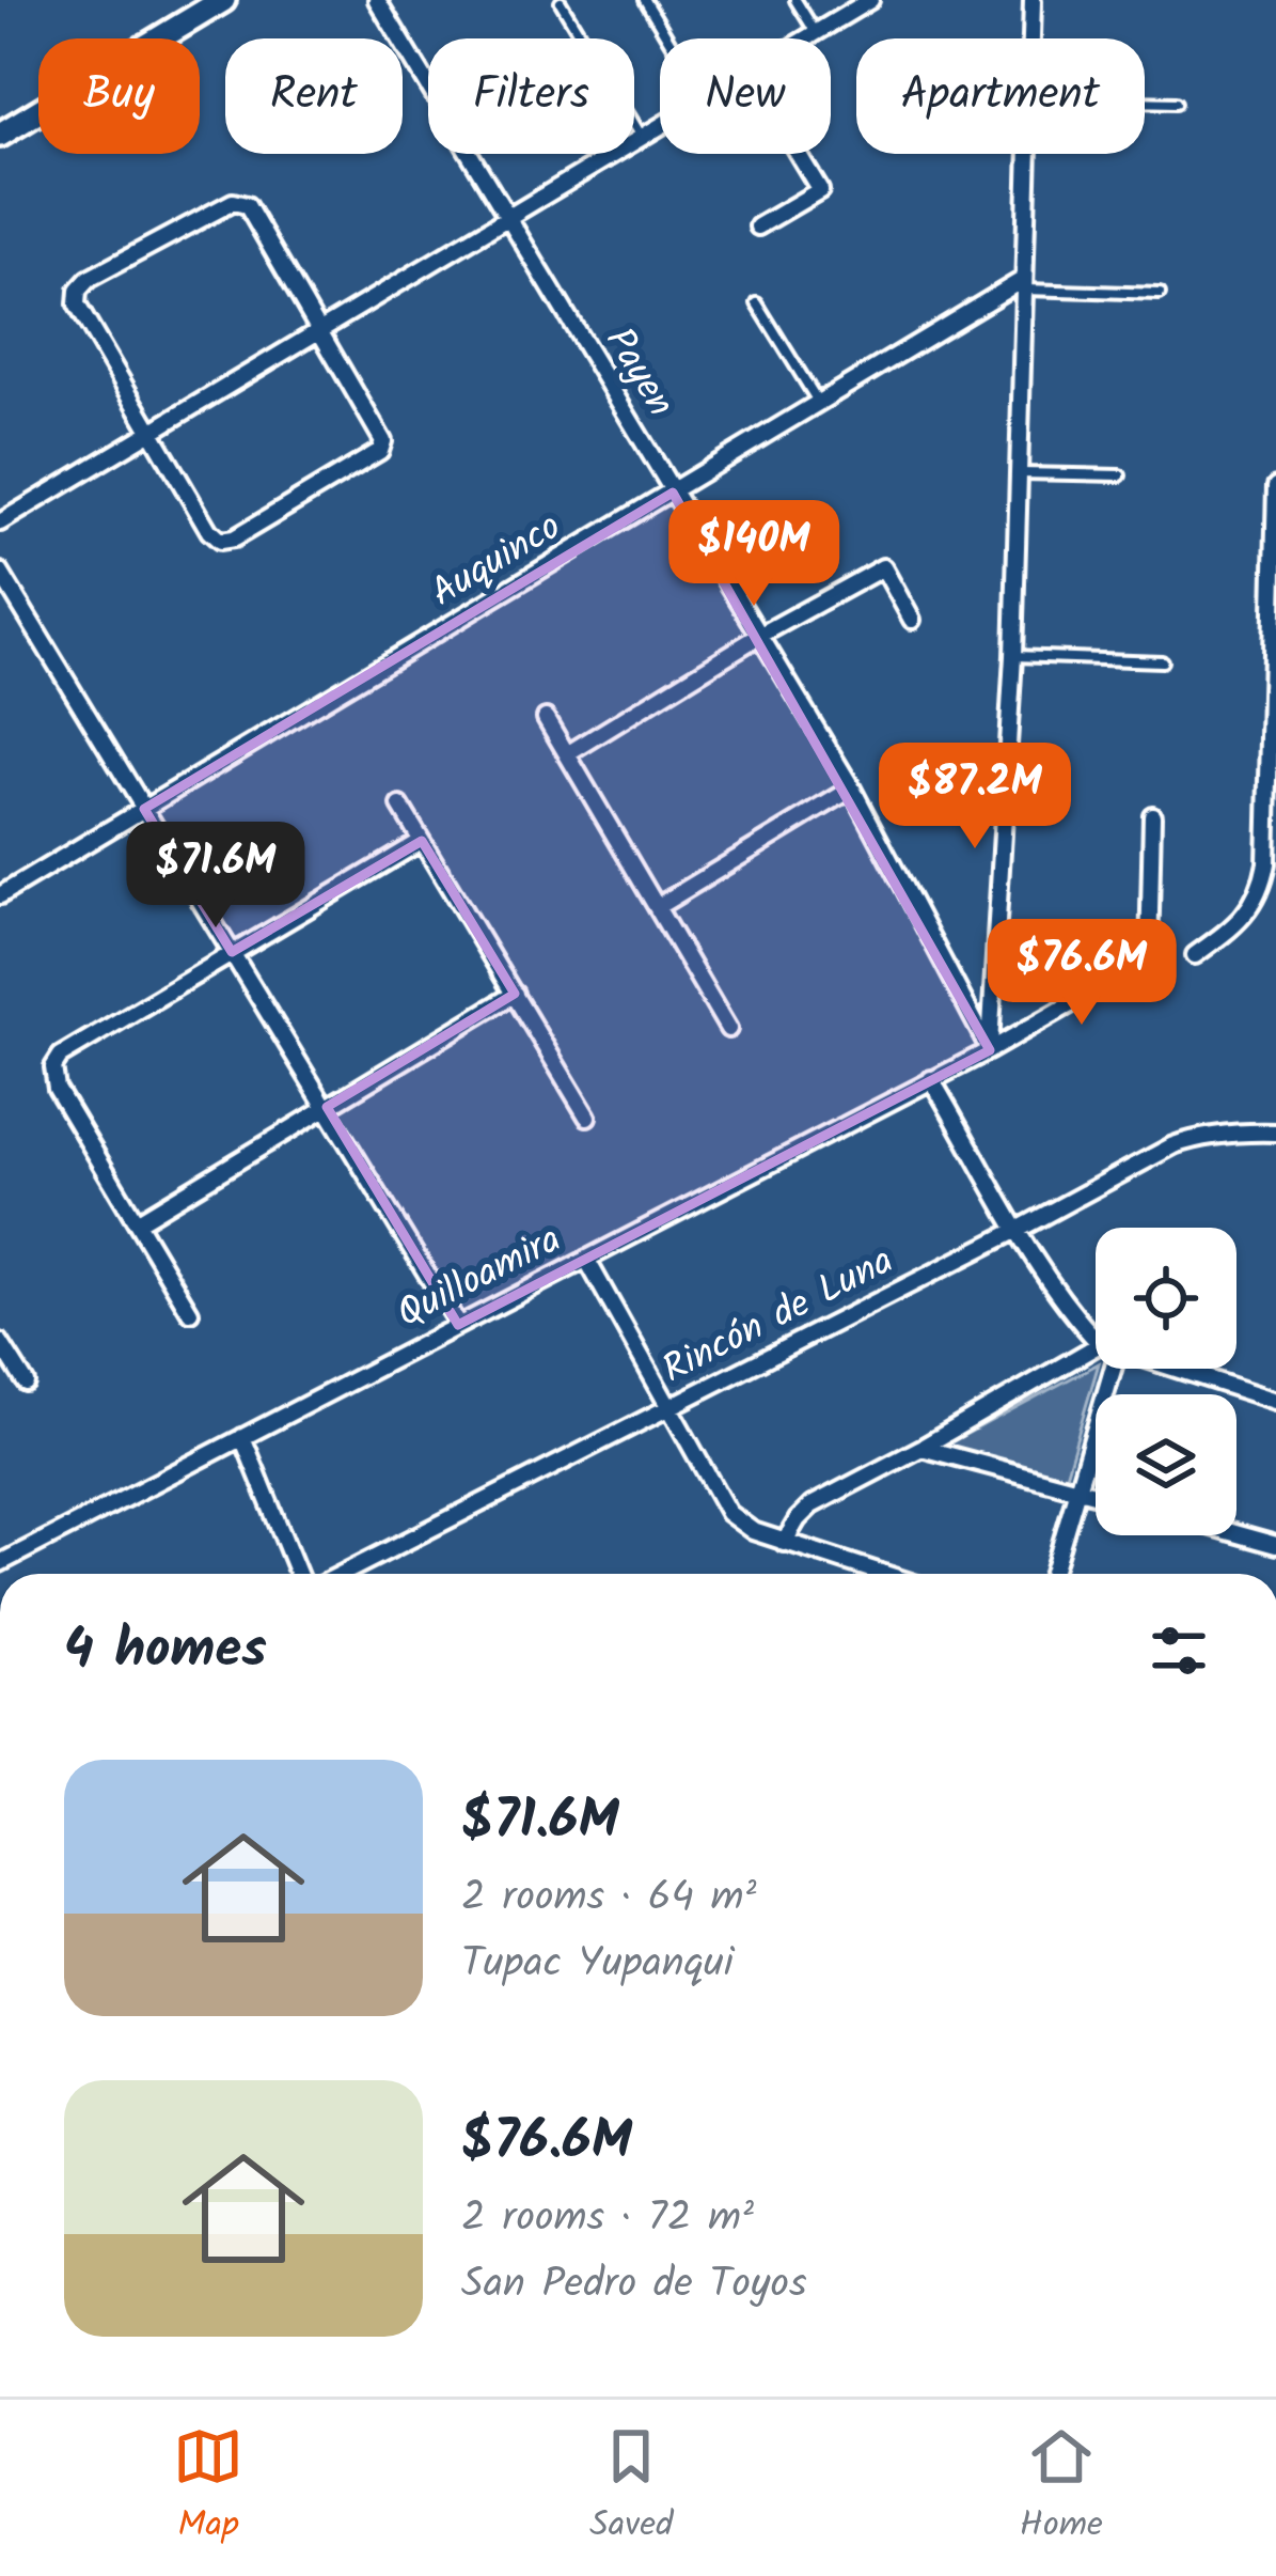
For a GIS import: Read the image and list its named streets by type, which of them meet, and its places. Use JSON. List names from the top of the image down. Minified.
{"streets":{"street":["Payen","Auquinco","Quilloamira","Rincón de Luna"]},"crossings":[["Payen","Auquinco"],["Payen","Quilloamira"]],"page":{"chip":["Buy","Rent","Filters","New","Apartment"],"price":["$140M","$87.2M","$71.6M","$76.6M"],"heading":"4 homes","list":[{"name":"$71.6M","note":"2 rooms · 64 m² · Tupac Yupanqui"},{"name":"$76.6M","note":"2 rooms · 72 m² · San Pedro de Toyos"}],"tabs":["Map","Saved","Home"]}}
